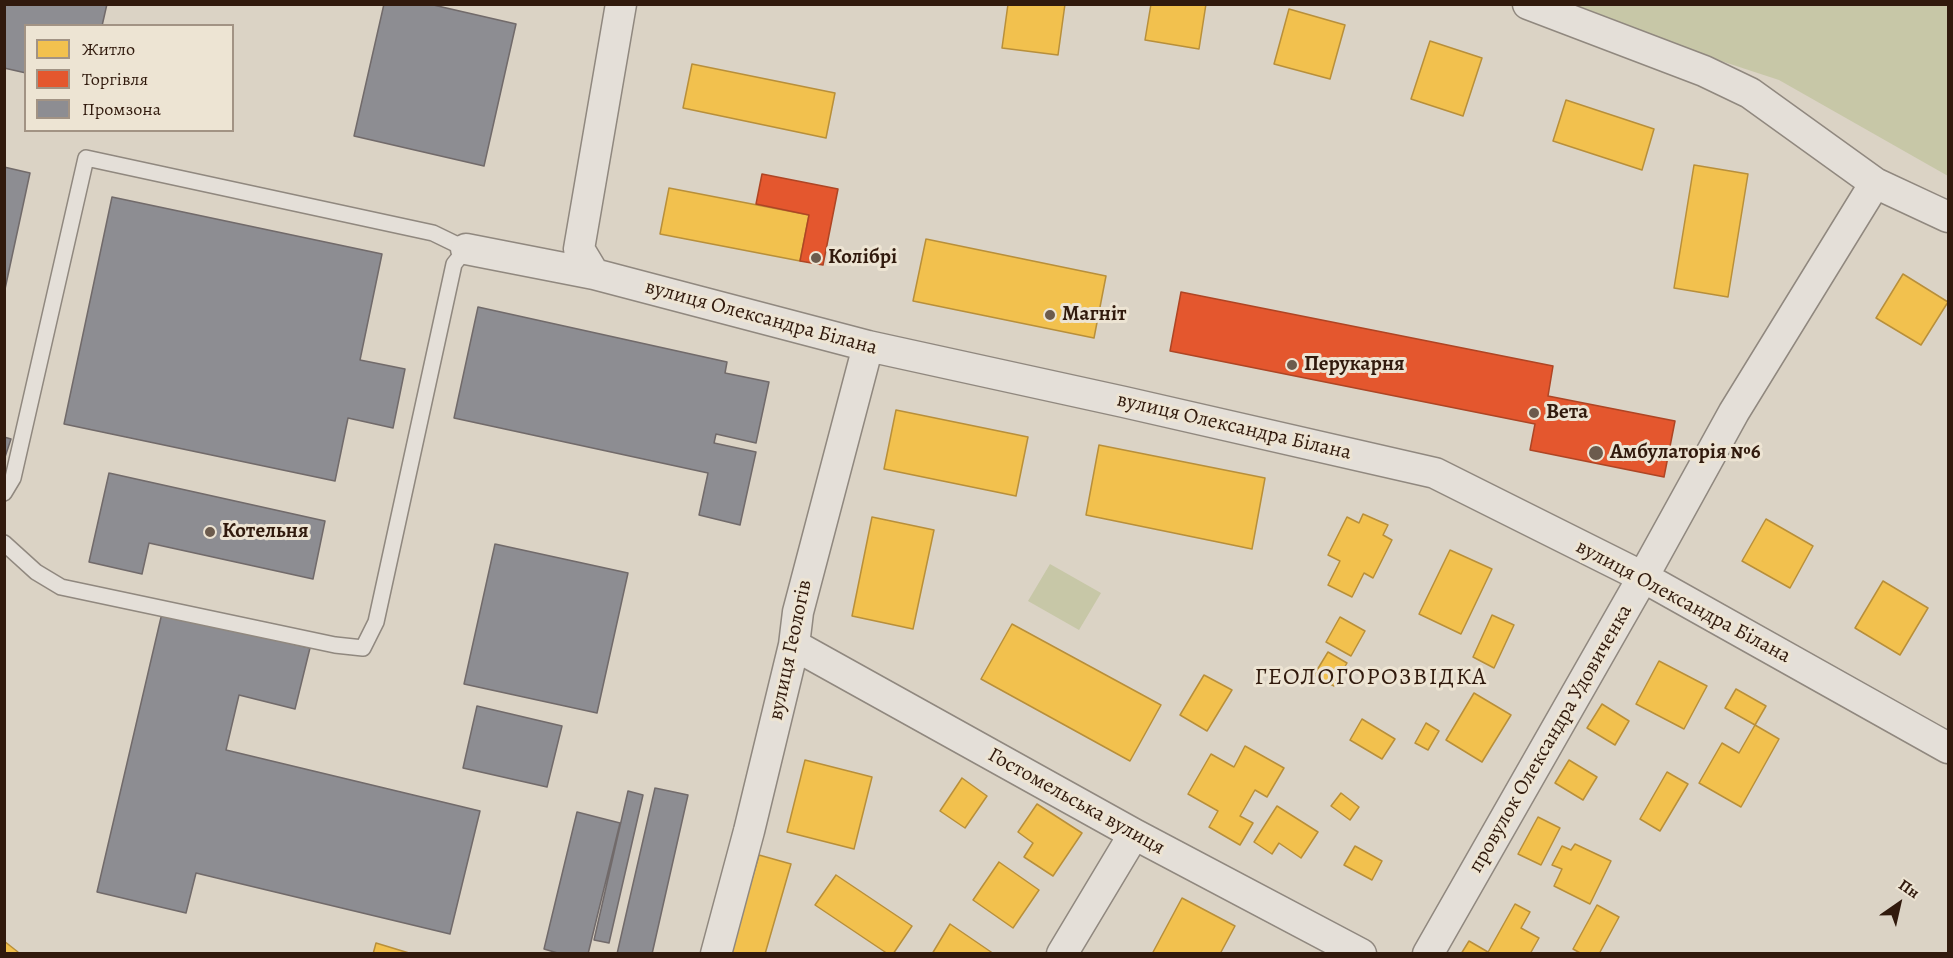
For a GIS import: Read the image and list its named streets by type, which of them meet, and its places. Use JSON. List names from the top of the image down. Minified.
{"streets":{"street":["вулиця Олександра Білана","вулиця Геологів","провулок Олександра Удовиченка","Гостомельська вулиця"]},"crossings":[["вулиця Олександра Білана","вулиця Геологів"],["вулиця Олександра Білана","провулок Олександра Удовиченка"],["вулиця Геологів","Гостомельська вулиця"]],"districts":["ГЕОЛОГОРОЗВІДКА"],"places":["Колібрі","Магніт","Перукарня","Вета","Амбулаторія №6","Котельня"],"legend":["Житло","Торгівля","Промзона"],"north":"top right"}
